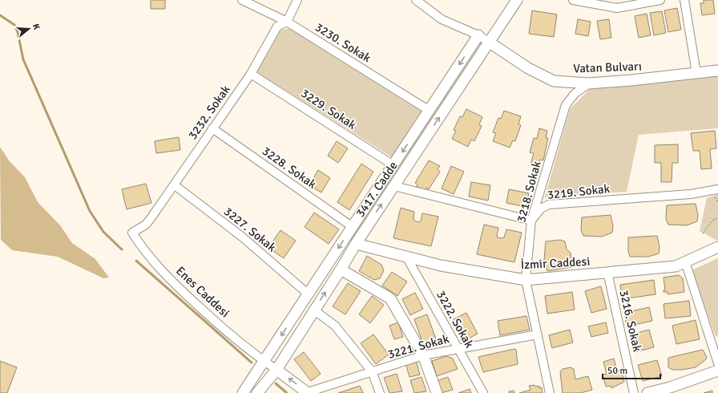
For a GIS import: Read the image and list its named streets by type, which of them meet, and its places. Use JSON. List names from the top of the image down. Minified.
{"streets":{"street":["3230. Sokak","Vatan Bulvarı","3229. Sokak","3232. Sokak","3228. Sokak","3417. Cadde","3218. Sokak","3219. Sokak","3227. Sokak","İzmir Caddesi","Enes Caddesi","3222. Sokak","3216. Sokak","3221. Sokak"]},"crossings":[["3230. Sokak","3232. Sokak"],["3230. Sokak","3417. Cadde"],["Vatan Bulvarı","3417. Cadde"],["Vatan Bulvarı","3218. Sokak"],["3229. Sokak","3232. Sokak"],["3229. Sokak","3417. Cadde"],["3232. Sokak","3228. Sokak"],["3232. Sokak","3227. Sokak"],["3232. Sokak","Enes Caddesi"],["3228. Sokak","3417. Cadde"],["3417. Cadde","3227. Sokak"],["3417. Cadde","İzmir Caddesi"],["3417. Cadde","Enes Caddesi"],["3218. Sokak","3219. Sokak"],["3218. Sokak","İzmir Caddesi"],["3218. Sokak","3221. Sokak"],["İzmir Caddesi","3222. Sokak"],["İzmir Caddesi","3216. Sokak"],["3222. Sokak","3221. Sokak"]],"scale_bar":"50 m","north":"right"}
